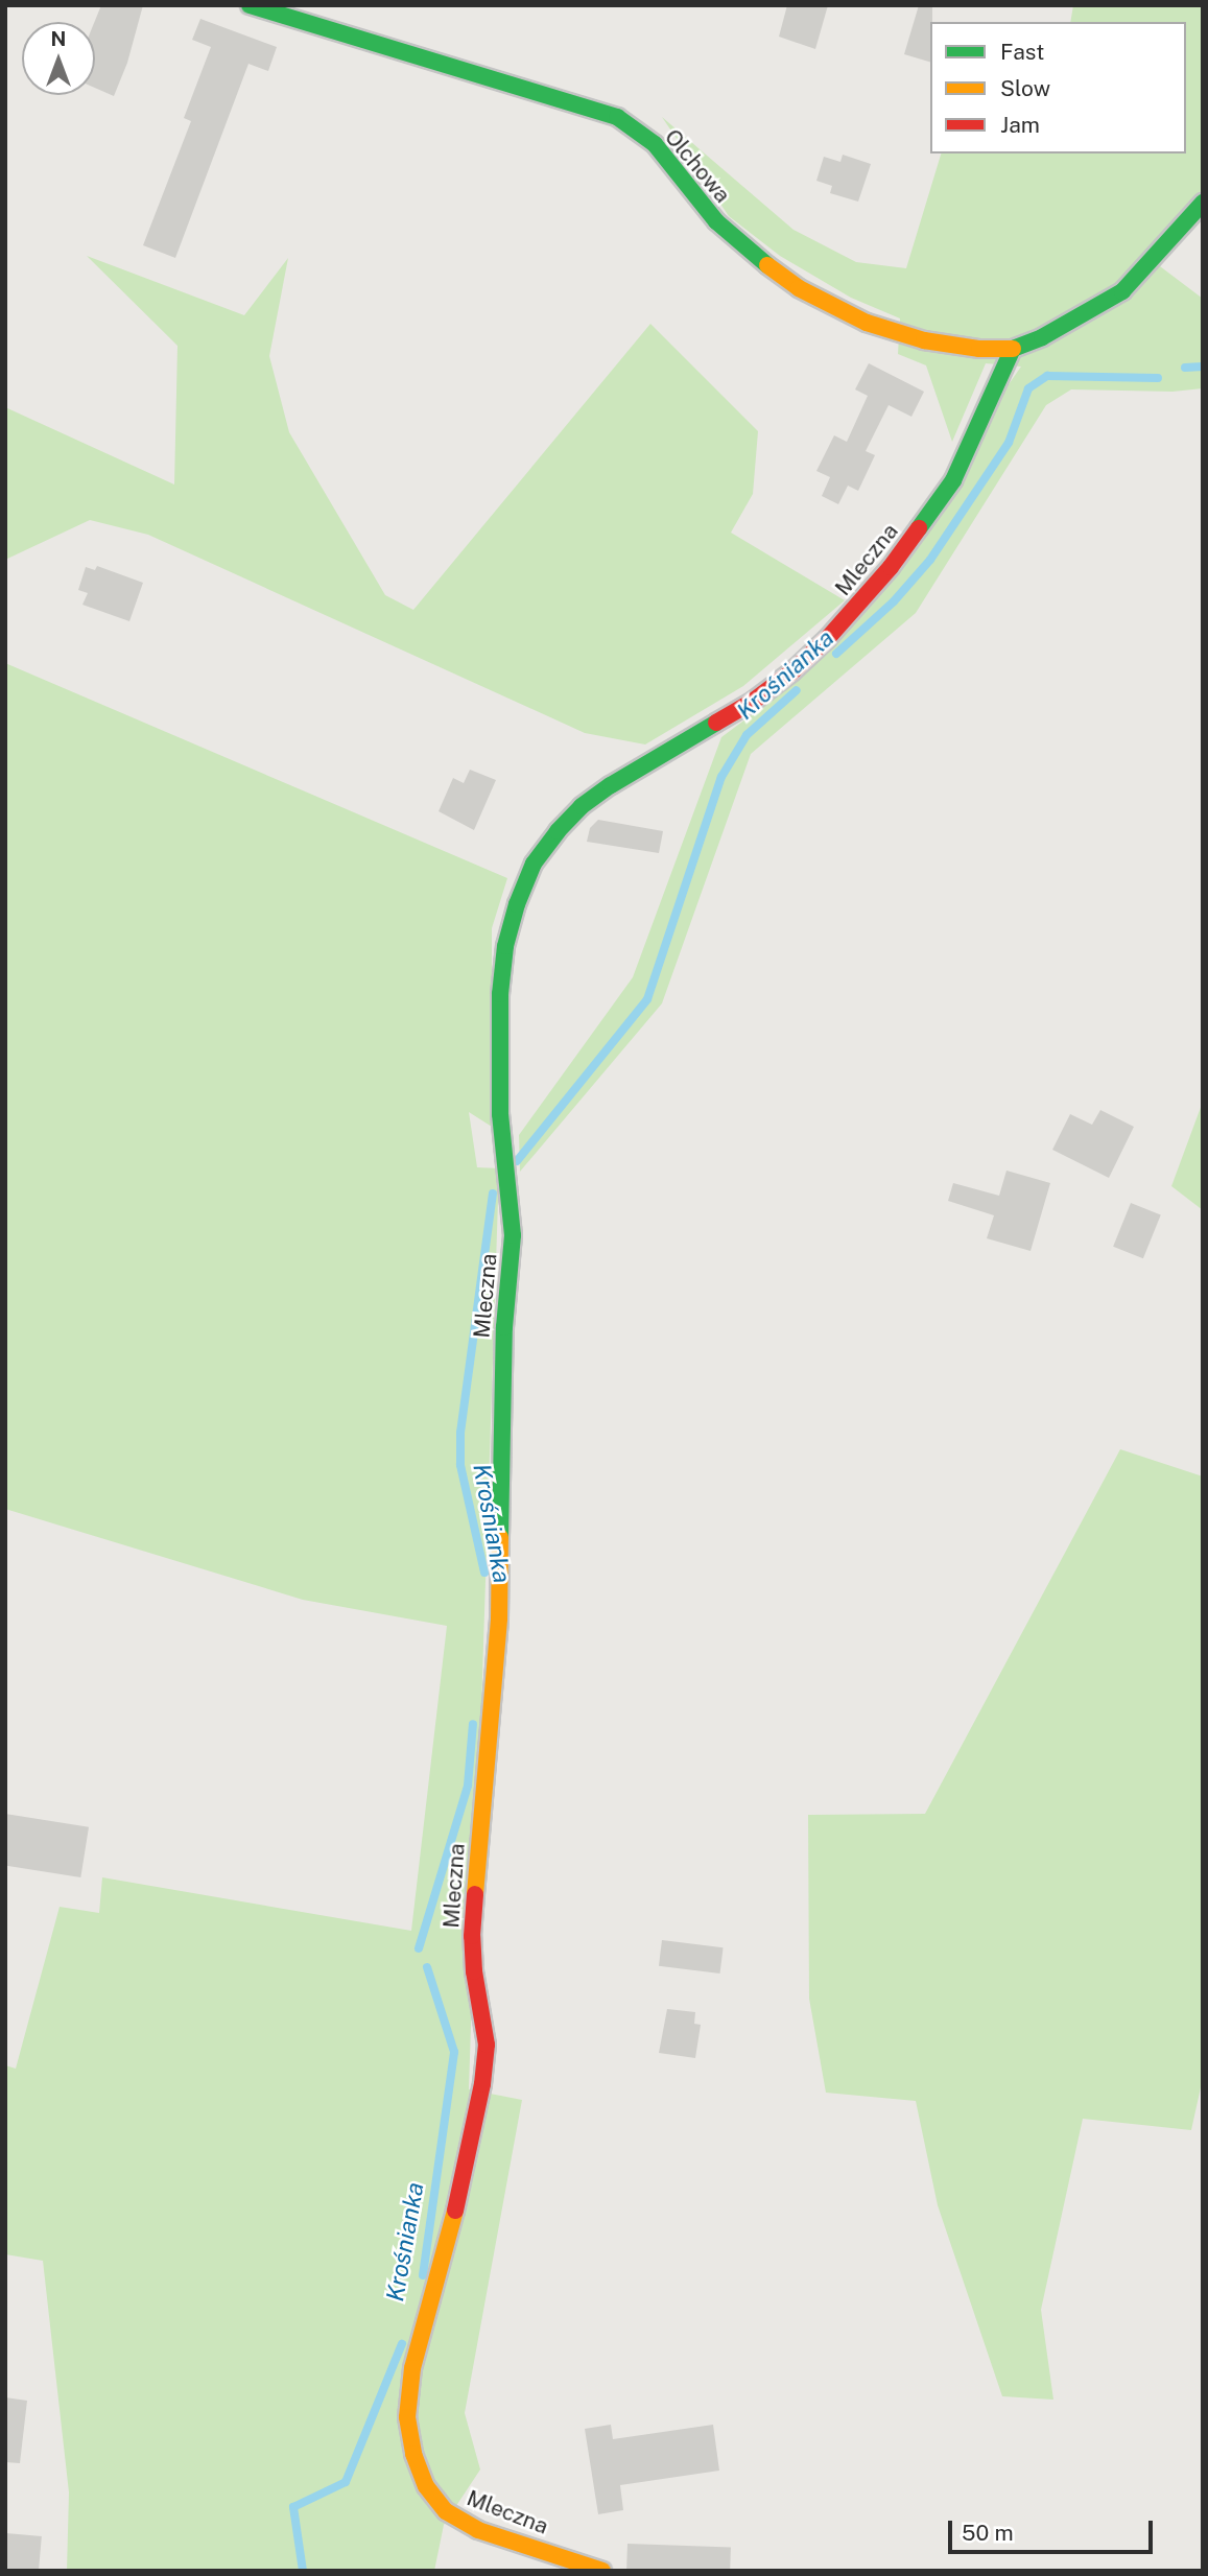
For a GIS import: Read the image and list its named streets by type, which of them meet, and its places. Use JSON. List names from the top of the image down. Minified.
{"streets":{"street":["Olchowa","Mleczna"]},"crossings":[["Olchowa","Mleczna"]],"water":["Krośnianka"],"legend":["Fast","Slow","Jam"],"scale_bar":"50 m","north":"top"}
